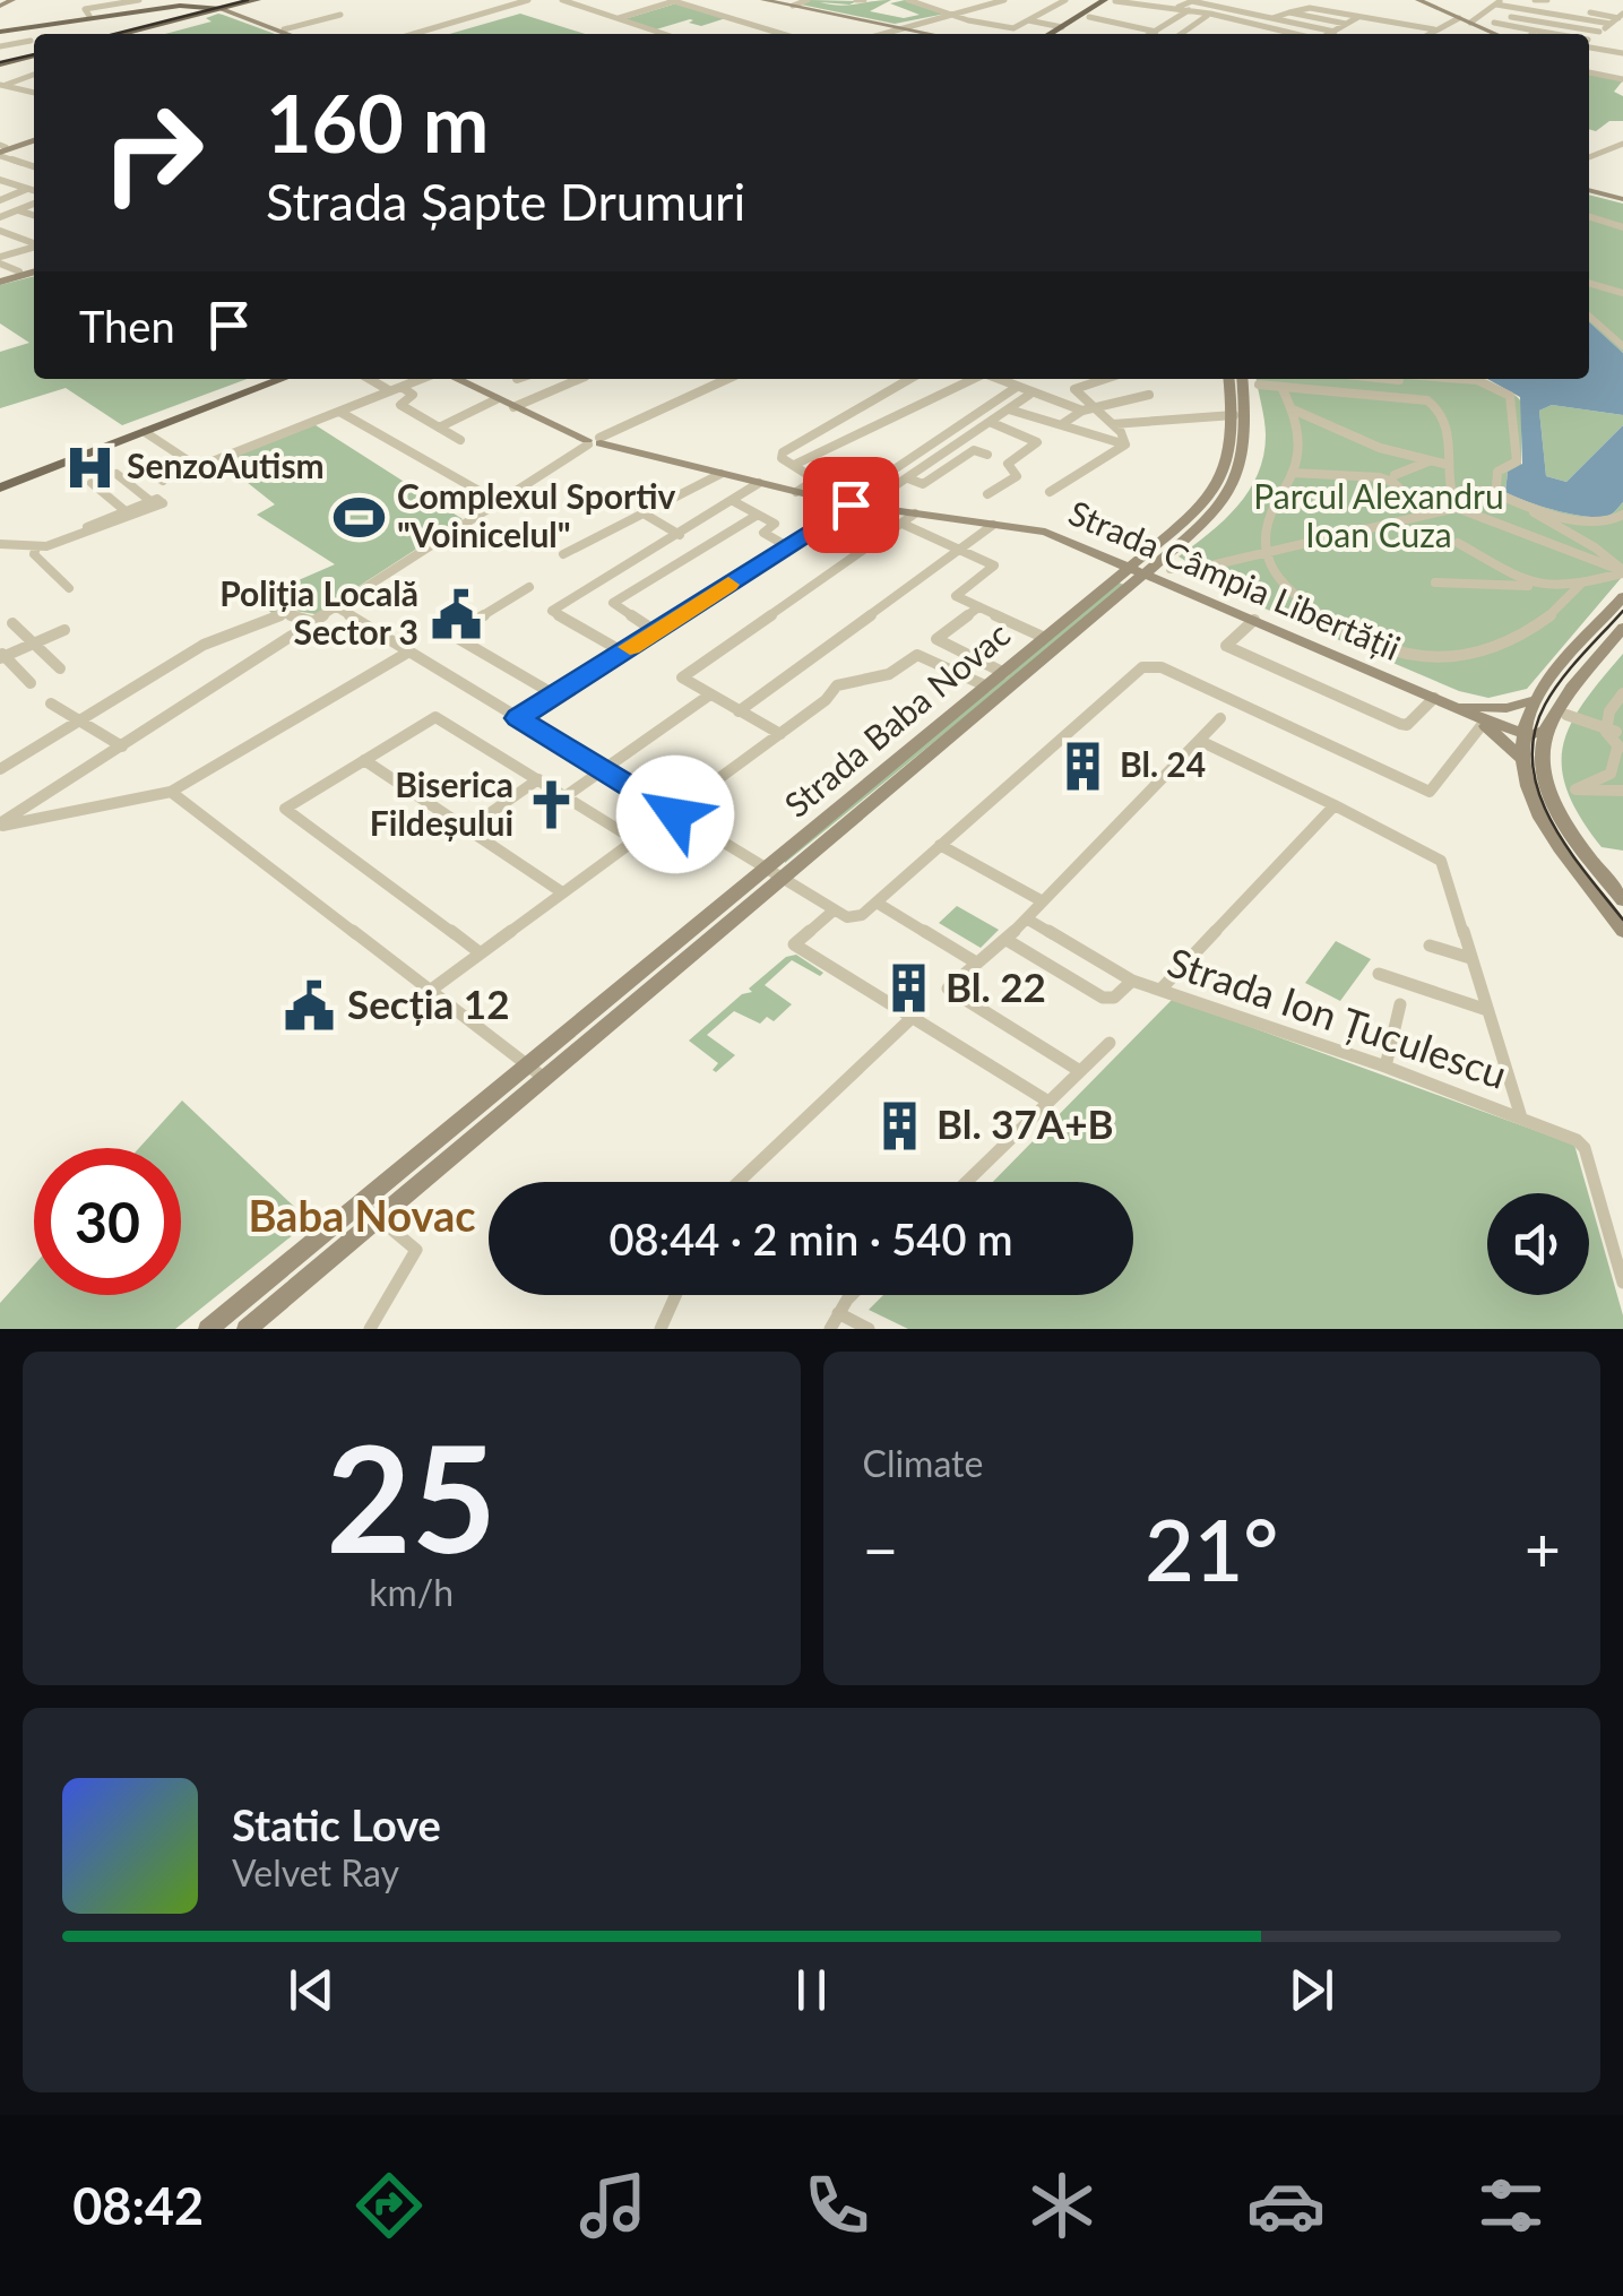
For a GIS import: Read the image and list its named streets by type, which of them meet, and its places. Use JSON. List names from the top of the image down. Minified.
{"streets":{"main road":["Strada Câmpia Libertății","Strada Baba Novac"],"street":["Strada Ion Țuculescu"]},"crossings":[["Strada Câmpia Libertății","Strada Baba Novac"]],"districts":["Baba Novac"],"parks":["Parcul Alexandru Ioan Cuza"],"places":{"hospital":["SenzoAutism"],"sports":["Complexul Sportiv \"Voinicelul\""],"public building":["Poliția Locală Sector 3","Secția 12"],"building":["Bl. 24","Bl. 22","Bl. 37A+B"],"church":["Biserica Fildeșului"]},"page":{"turn":["160 m","Strada Șapte Drumuri"],"then":"Then","limit":"30","trip":"08:44 · 2 min · 540 m","tile":[["25","km/h"],"Climate"],"heat":["−","21°","+"],"song":["Static Love","Velvet Ray"],"tabs":"08:42"}}
